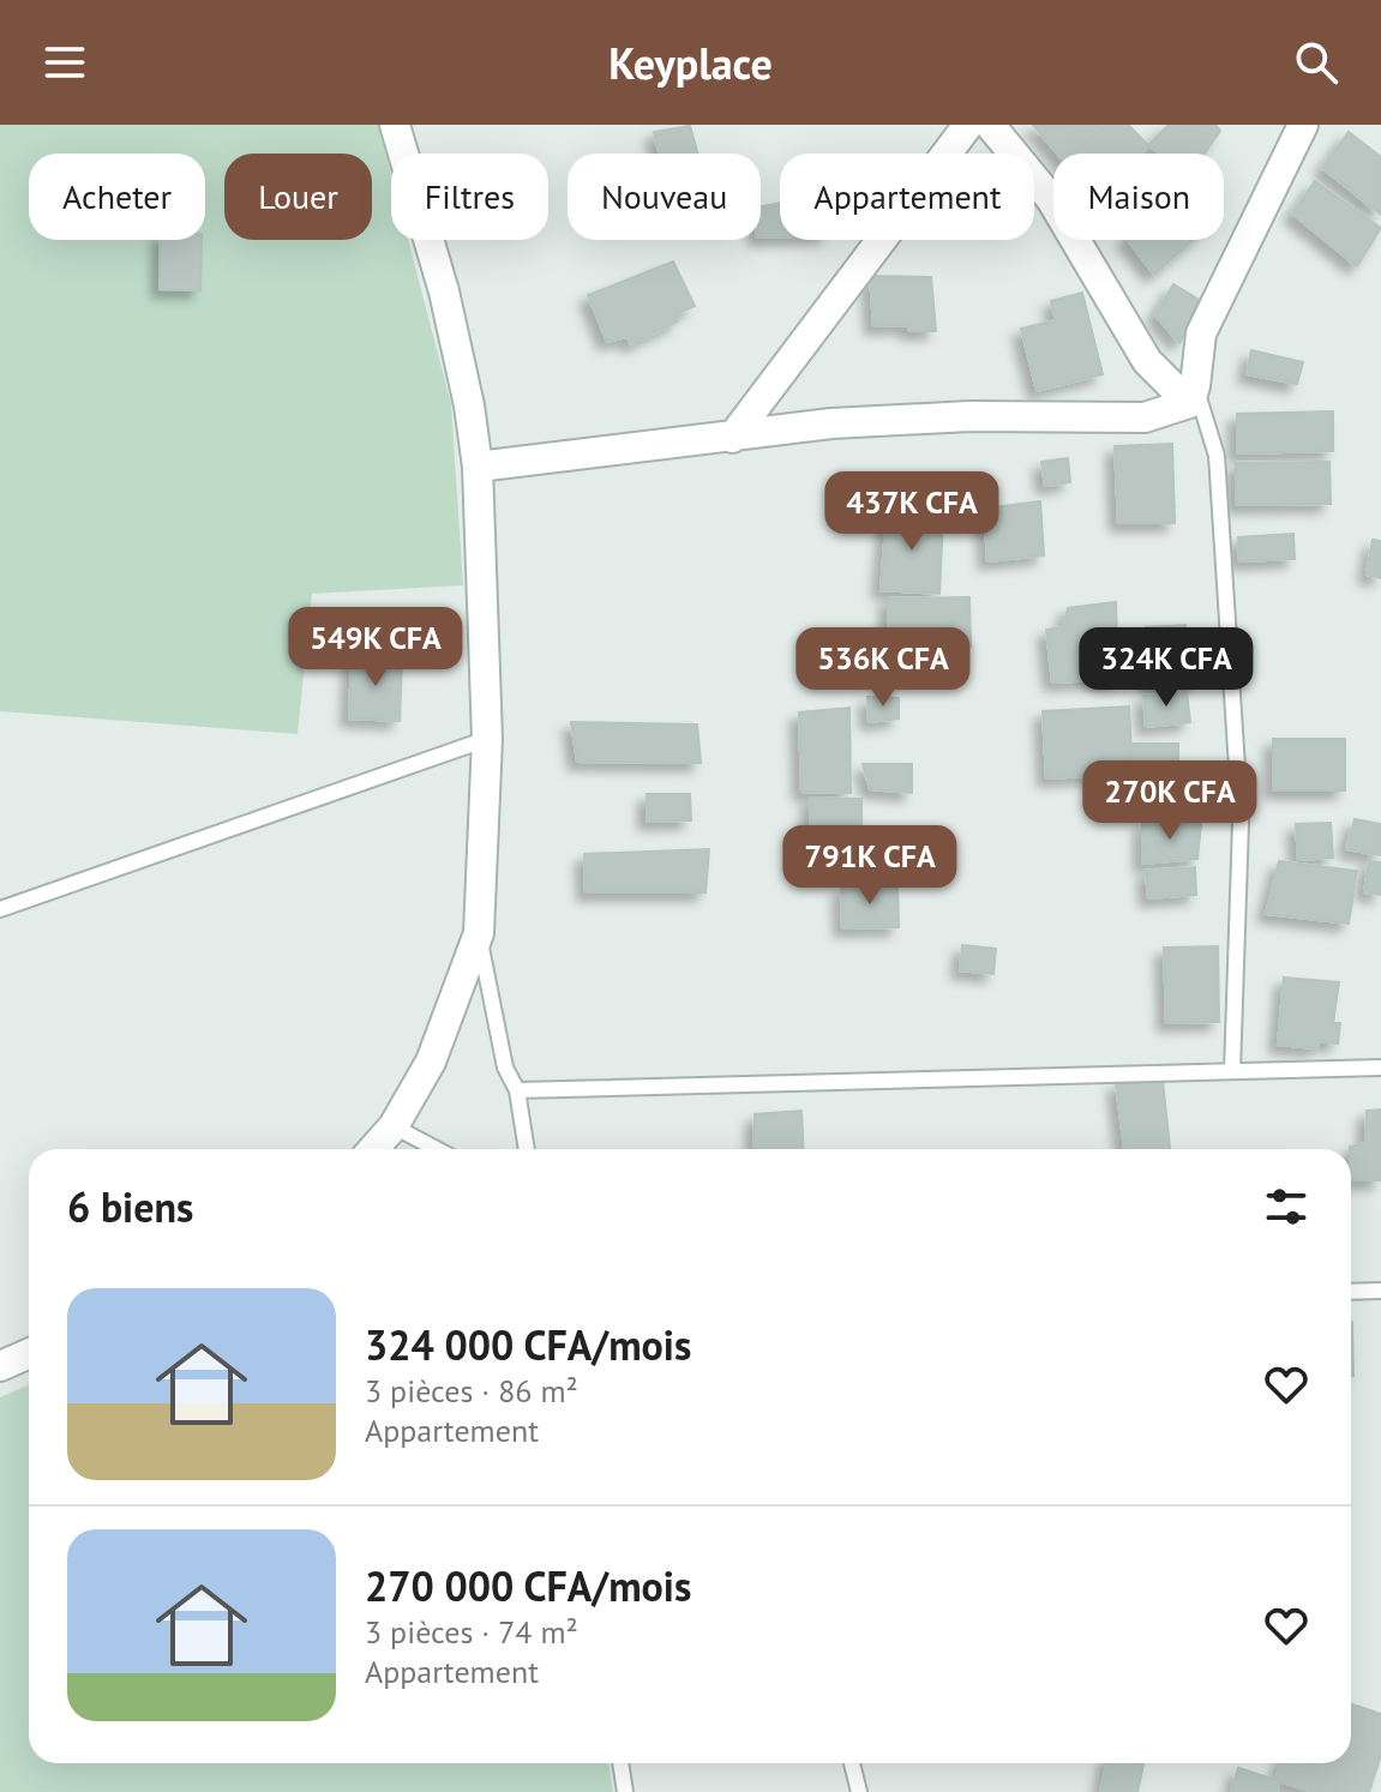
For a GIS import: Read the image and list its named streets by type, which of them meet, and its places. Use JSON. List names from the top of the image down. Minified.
{"page":{"header":"Keyplace","chip":["Acheter","Louer","Filtres","Nouveau","Appartement","Maison"],"price":["437K CFA","549K CFA","536K CFA","324K CFA","270K CFA","791K CFA"],"heading":"6 biens","list":[{"name":"324 000 CFA/mois","note":"3 pièces · 86 m² · Appartement"},{"name":"270 000 CFA/mois","note":"3 pièces · 74 m² · Appartement"}]}}
